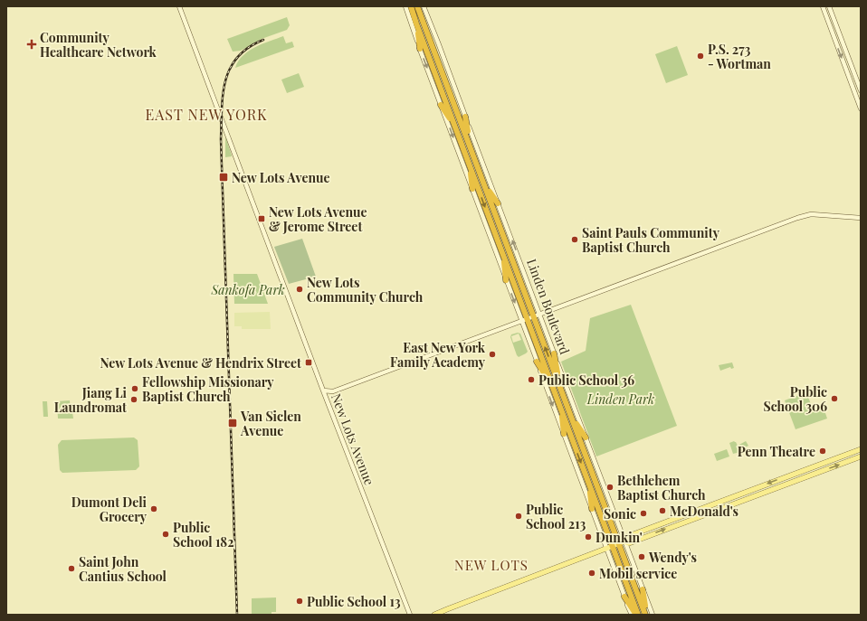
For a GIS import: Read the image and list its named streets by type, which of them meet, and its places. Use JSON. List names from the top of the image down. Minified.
{"streets":{"highway":["Linden Boulevard"],"street":["New Lots Avenue"]},"districts":["EAST NEW YORK","NEW LOTS"],"parks":["Sankofa Park","Linden Park"],"places":{"health":["Community Healthcare Network"],"other":["P.S. 273 - Wortman","Saint Pauls Community Baptist Church","New Lots Community Church","East New York Family Academy","Public School 36","Fellowship Missionary Baptist Church","Public School 306","Jiang Li Laundromat","Penn Theatre","Bethlehem Baptist Church","Dumont Deli Grocery","McDonald's","Sonic","Public School 213","Public School 182","Dunkin'","Wendy's","Saint John Cantius School","Mobil service","Public School 13"],"transit":["New Lots Avenue","New Lots Avenue & Jerome Street","New Lots Avenue & Hendrix Street","Van Siclen Avenue"]}}
